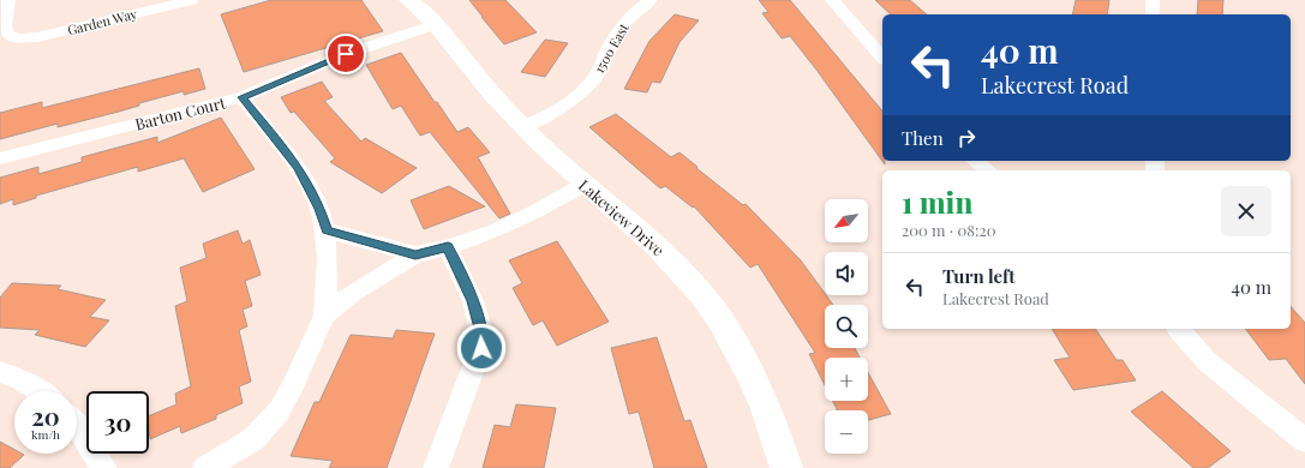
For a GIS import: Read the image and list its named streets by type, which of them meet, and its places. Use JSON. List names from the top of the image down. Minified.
{"streets":{"street":["Garden Way","1500 East","Barton Court","Lakeview Drive"]},"crossings":[["1500 East","Lakeview Drive"],["Barton Court","Lakeview Drive"]],"north":"bottom left","page":{"turn":["40 m","Lakecrest Road"],"then":"Then","heading":["1 min","200 m · 08:20"],"map_buttons":["+","−"],"list":[{"name":"Turn left","note":"Lakecrest Road","value":"40 m"}],"speed":"20 km/h","limit":"30"}}
